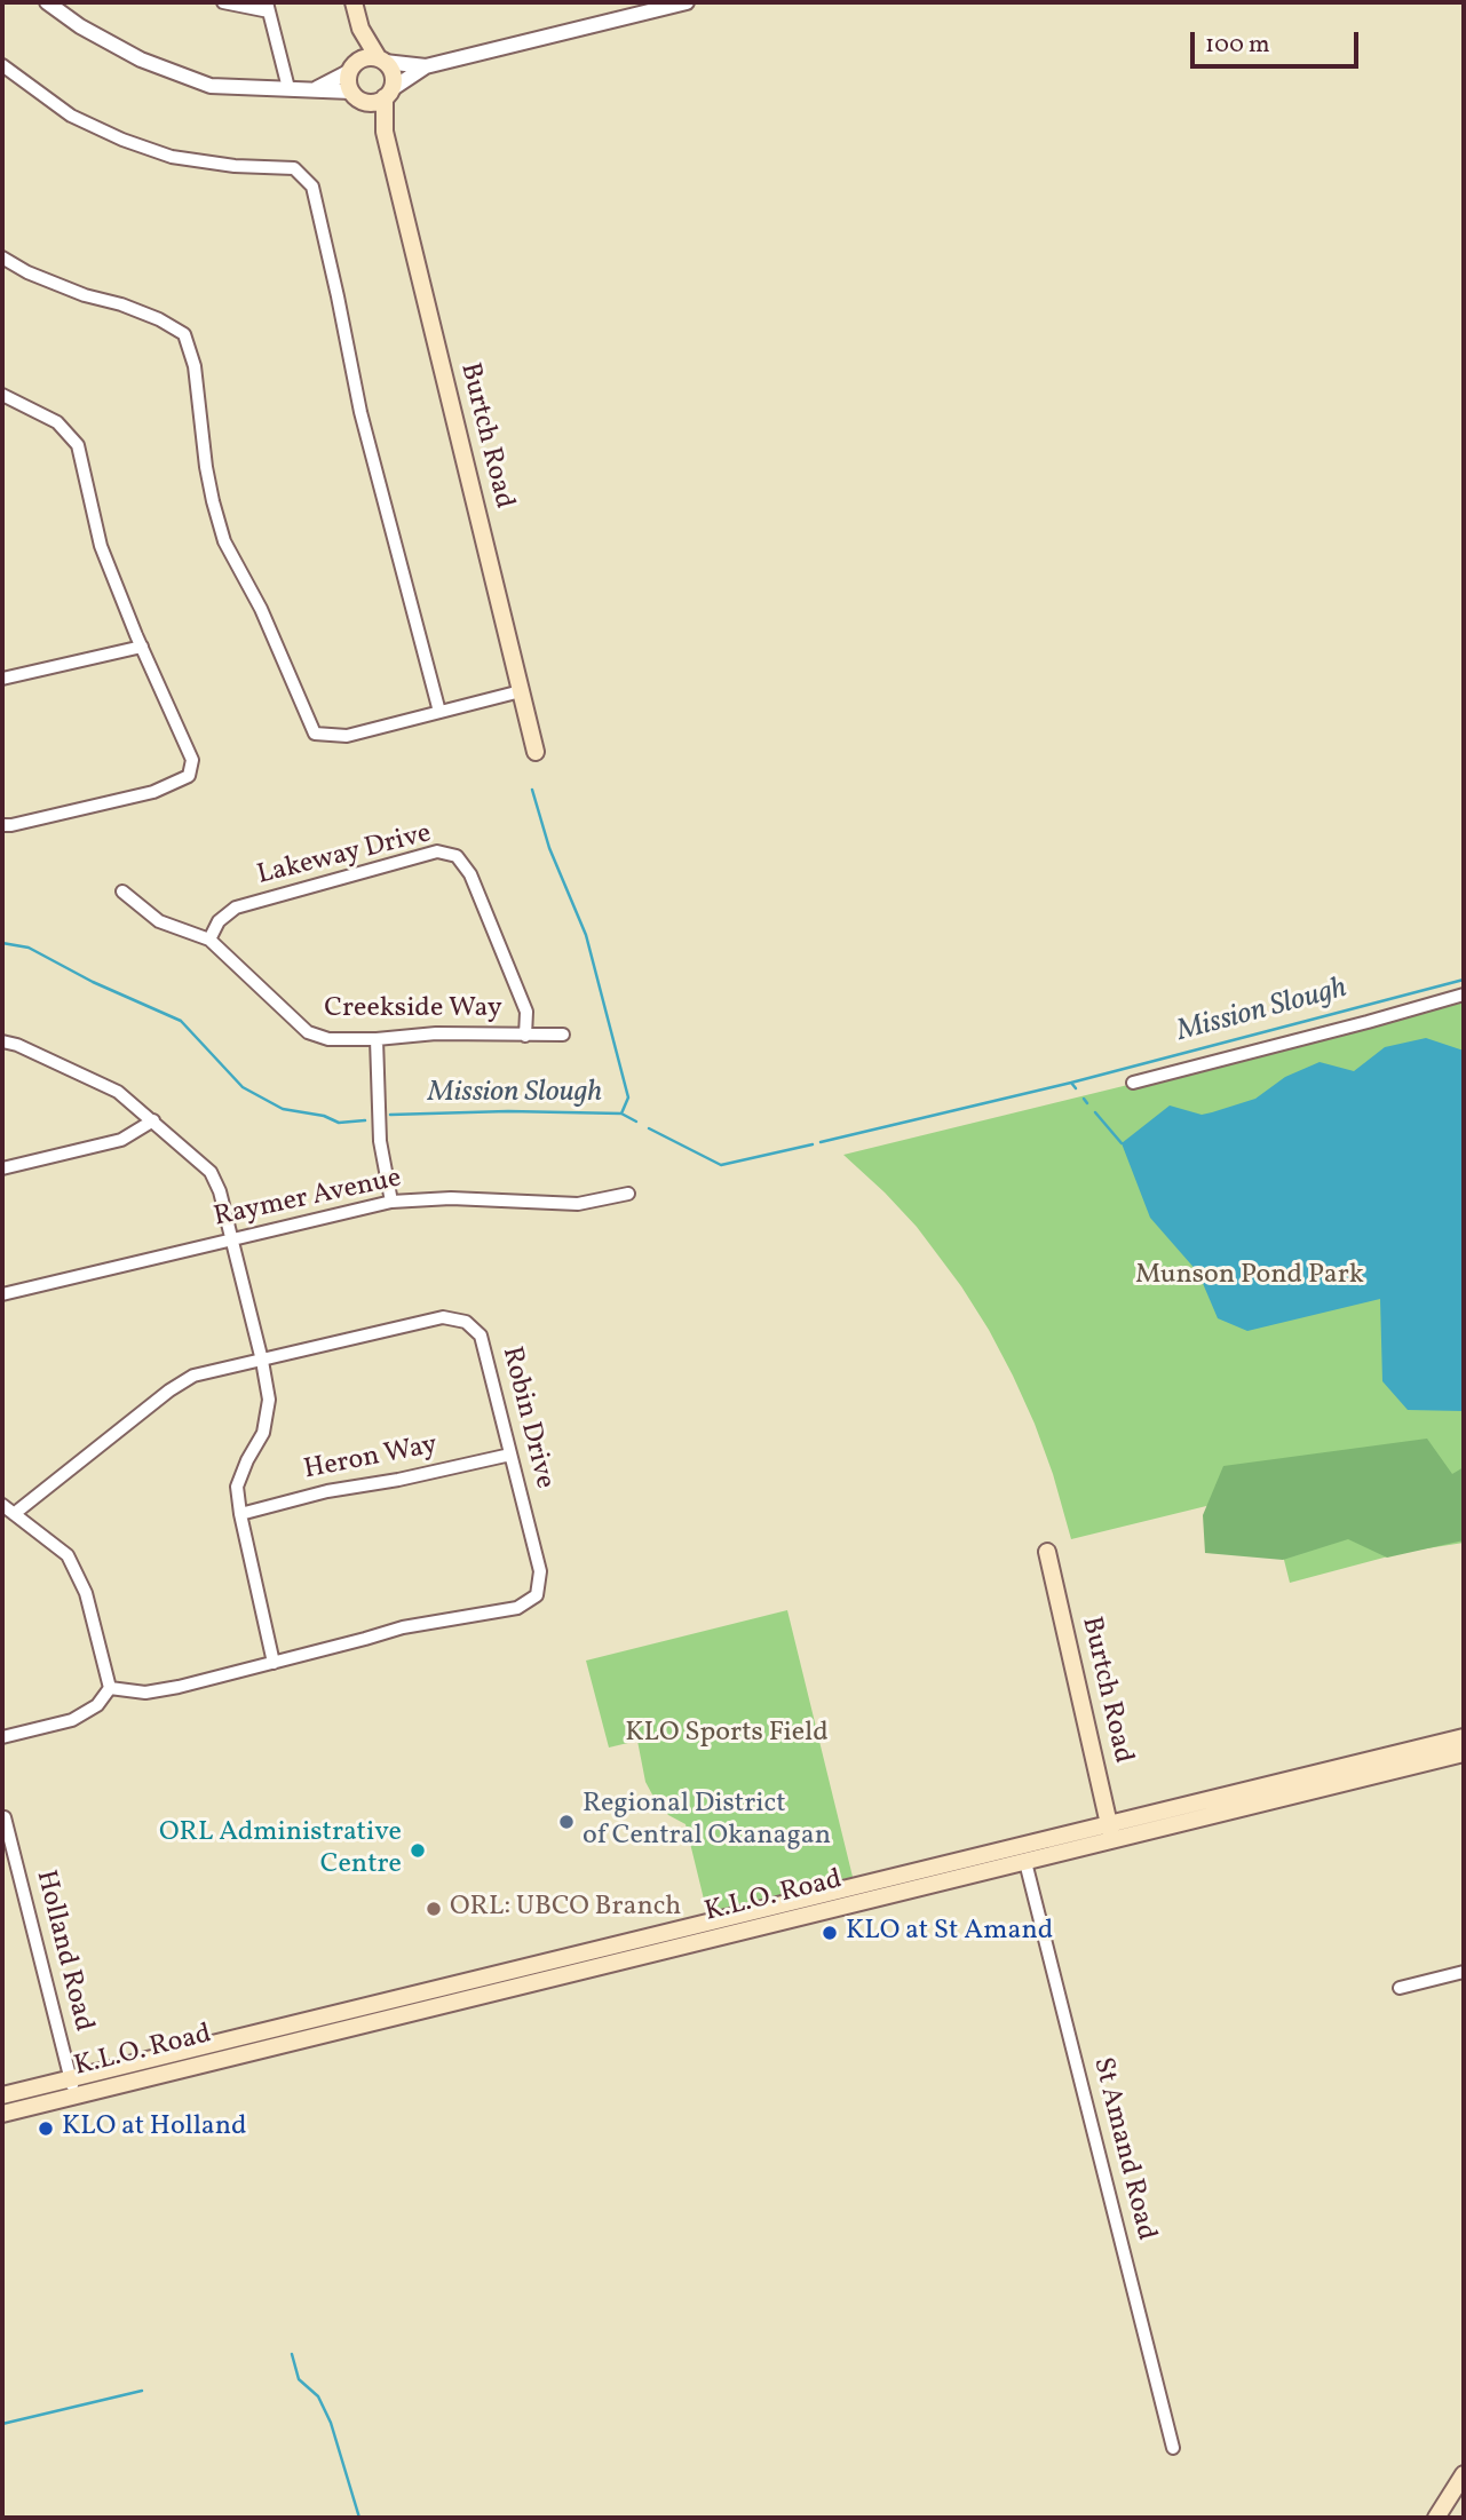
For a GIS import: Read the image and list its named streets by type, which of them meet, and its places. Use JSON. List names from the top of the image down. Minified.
{"streets":{"main road":["Burtch Road","K.L.O. Road"],"street":["Lakeway Drive","Creekside Way","Raymer Avenue","Robin Drive","Heron Way","Holland Road","St Amand Road"]},"crossings":[["Burtch Road","K.L.O. Road"],["Lakeway Drive","Creekside Way"],["Robin Drive","Heron Way"],["K.L.O. Road","Holland Road"],["K.L.O. Road","St Amand Road"]],"water":["Mission Slough"],"parks":["Munson Pond Park","KLO Sports Field"],"places":["Regional District of Central Okanagan","ORL Administrative Centre","ORL: UBCO Branch","KLO at St Amand","KLO at Holland"],"scale_bar":"100 m"}
